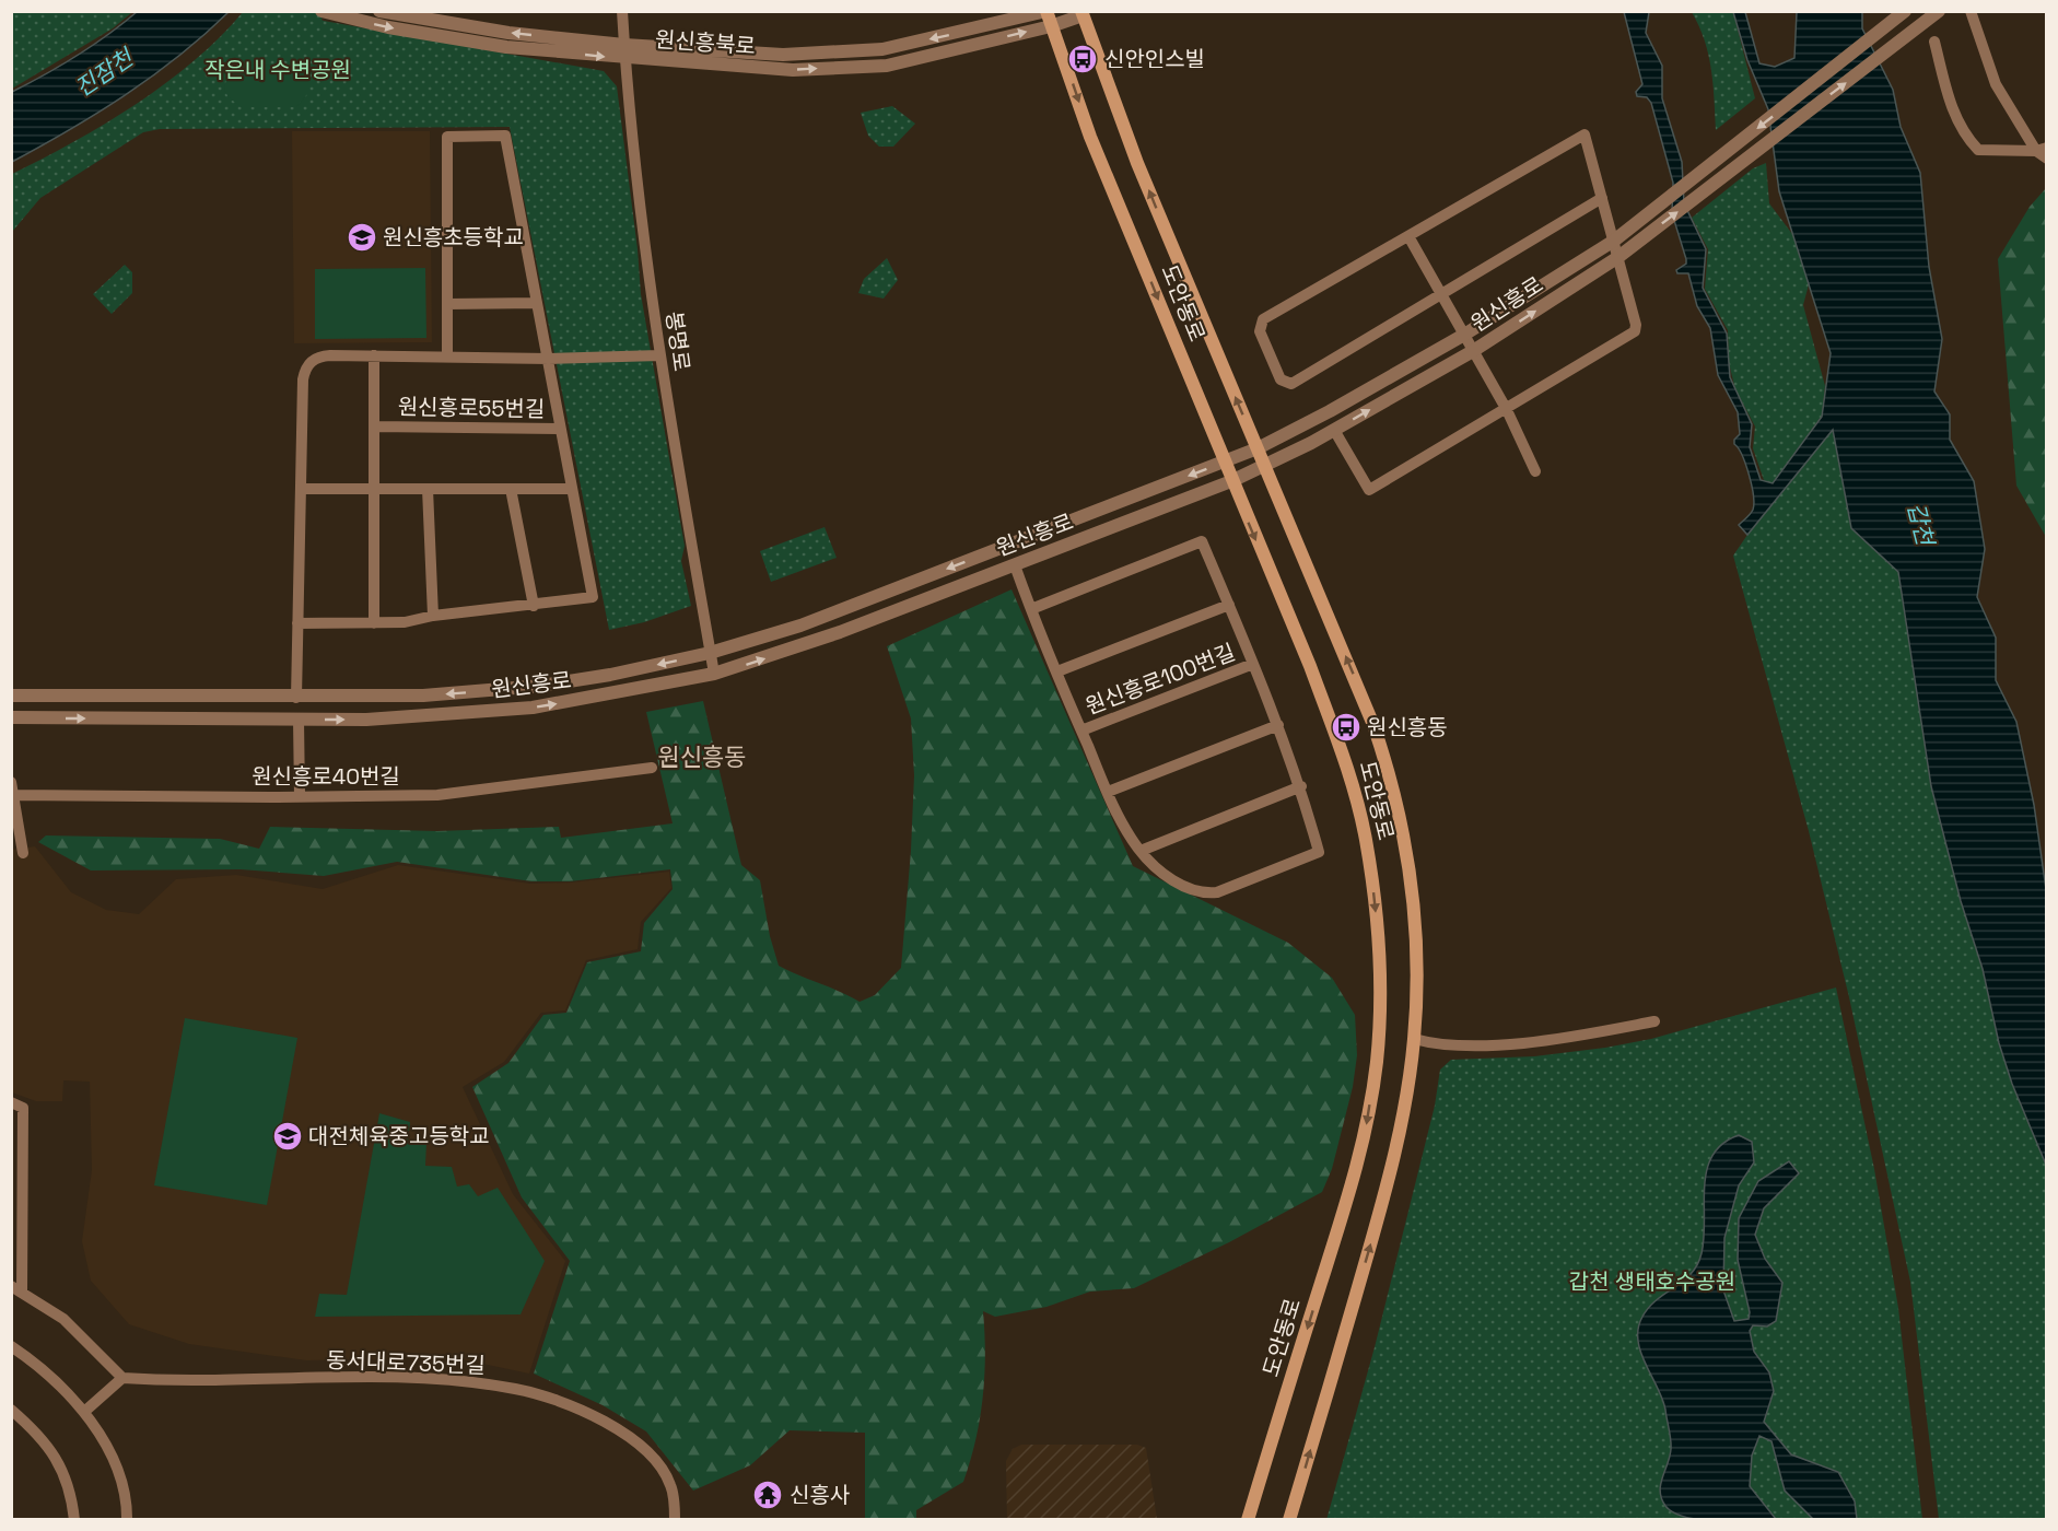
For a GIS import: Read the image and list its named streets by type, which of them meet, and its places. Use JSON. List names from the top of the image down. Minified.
{"streets":{"main road":["도안동로"],"street":["원신흥북로","원신흥로","봉명로","원신흥로55번길","원신흥로100번길","원신흥로40번길","동서대로735번길"]},"crossings":[["원신흥북로","도안동로"],["원신흥북로","봉명로"],["도안동로","원신흥로"],["원신흥로","봉명로"],["원신흥로","원신흥로100번길"]],"districts":["원신흥동"],"water":["진잠천","갑천"],"parks":["작은내 수변공원","갑천 생태호수공원"],"places":{"bus stop":["신안인스빌","원신흥동"],"school or university":["원신흥초등학교","대전체육중고등학교"],"temple":["신흥사"]}}
